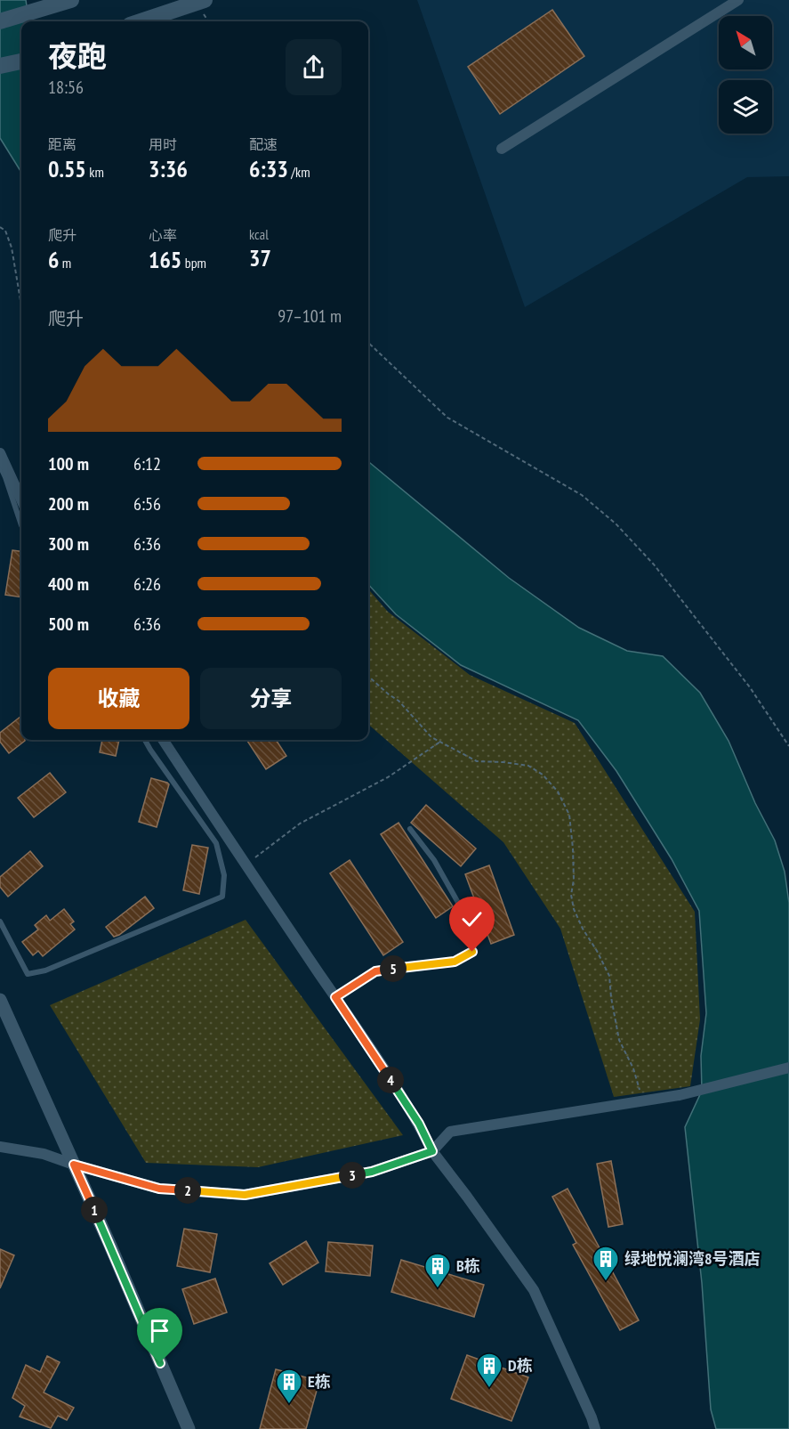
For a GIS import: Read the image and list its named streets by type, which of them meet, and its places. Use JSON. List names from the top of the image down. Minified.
{"places":{"building":["绿地悦澜湾8号酒店","B栋","D栋","E栋"]},"north":"top left","page":{"heading":["夜跑","18:56"],"stats":[["距离","0.55 km"],["用时","3:36"],["配速","6:33 /km"],["爬升","6 m"],["心率","165 bpm"],["kcal","37"]],"chart":["爬升","97–101 m"],"list":[{"name":"100 m","note":"6:12"},{"name":"200 m","note":"6:56"},{"name":"300 m","note":"6:36"},{"name":"400 m","note":"6:26"},{"name":"500 m","note":"6:36"}],"buttons":["收藏","分享"],"pins":["5","4","3","2","1"]}}
